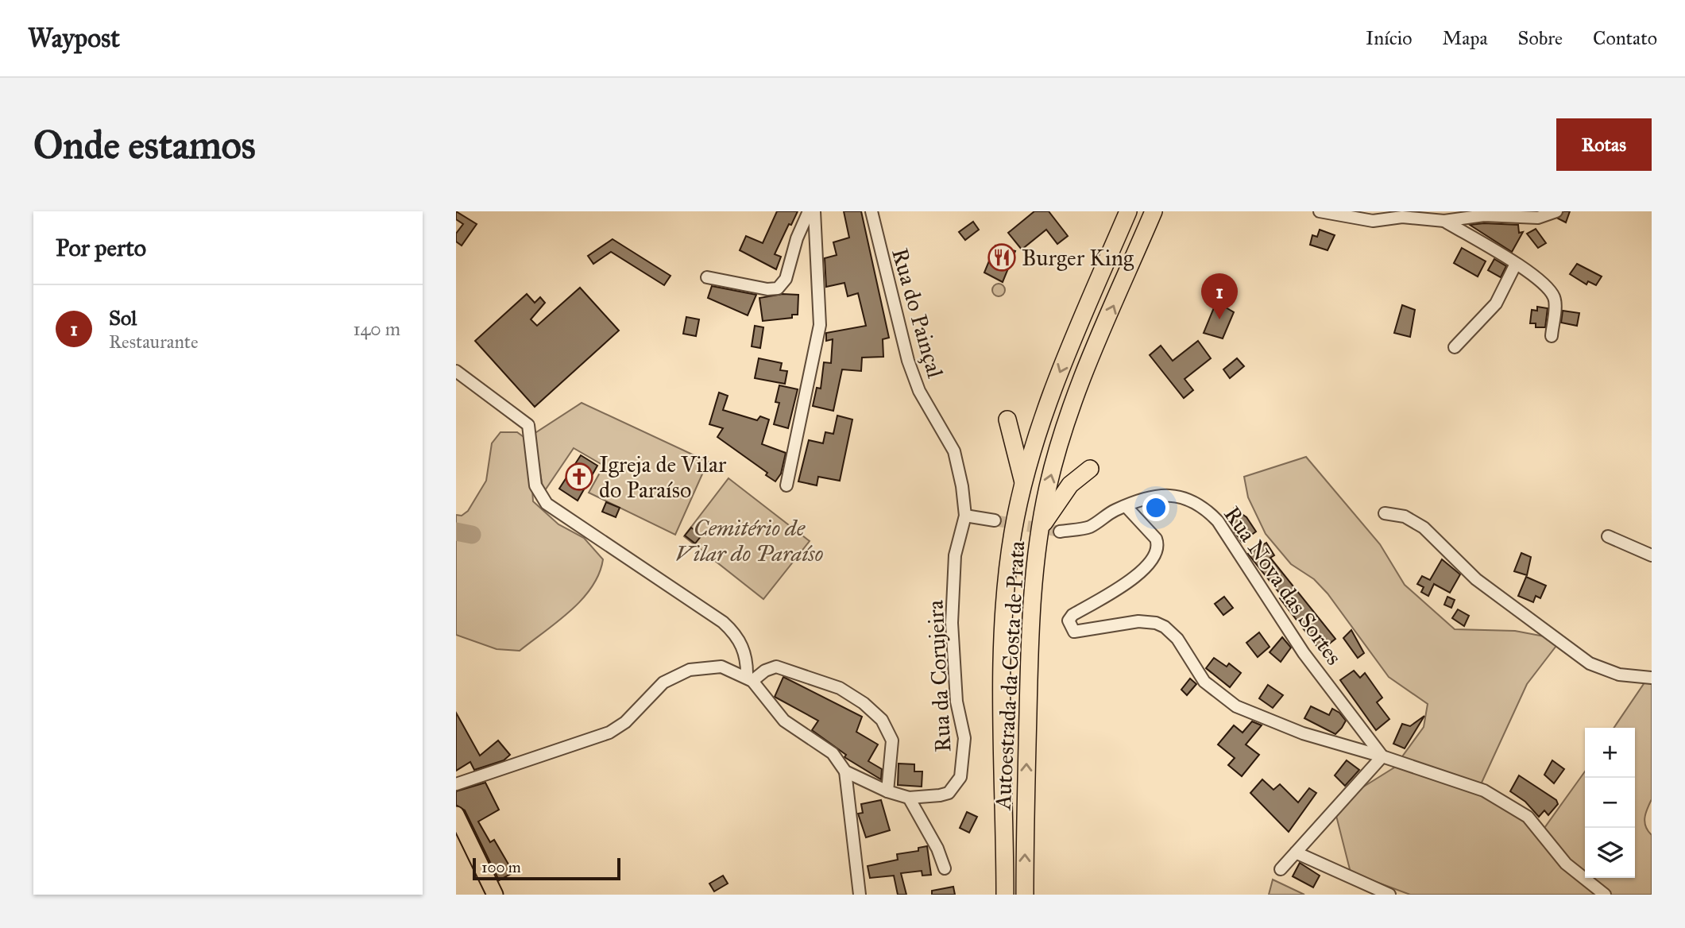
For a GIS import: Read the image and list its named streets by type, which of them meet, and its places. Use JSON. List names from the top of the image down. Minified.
{"streets":{"highway":["Autoestrada da Costa de Prata"],"street":["Rua do Painçal","Rua Nova das Sortes","Rua da Corujeira"]},"crossings":[["Rua do Painçal","Rua da Corujeira"]],"parks":["Cemitério de Vilar do Paraíso"],"places":{"restaurant":["Burger King"],"church":["Igreja de Vilar do Paraíso"]},"scale_bar":"100 m","page":{"header":"Waypost","nav":["Início","Mapa","Sobre","Contato"],"buttons":"Rotas","title":"Onde estamos","heading":"Por perto","pins":"1","list":[{"mark":"1","name":"Sol","note":"Restaurante","value":"140 m"}],"map_buttons":["+","−"],"scale":"100 m"}}
